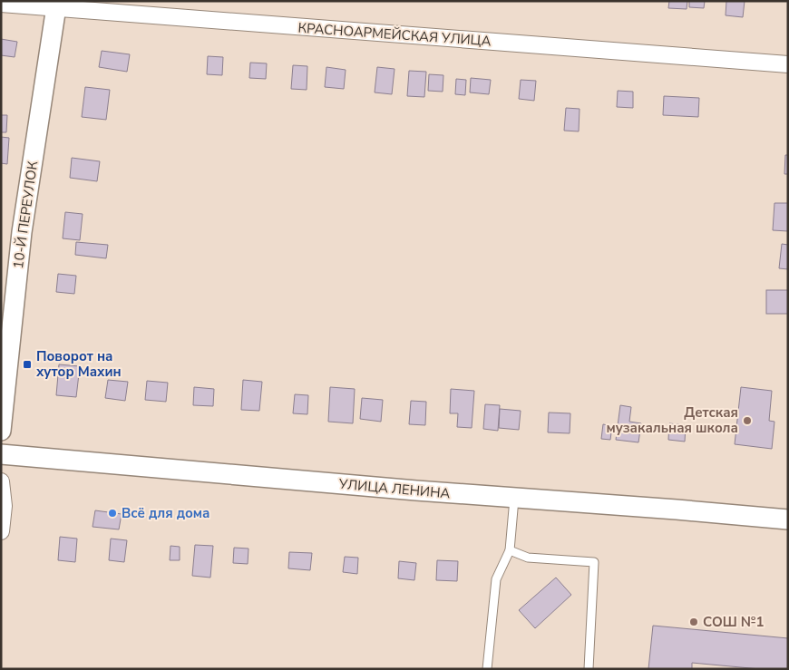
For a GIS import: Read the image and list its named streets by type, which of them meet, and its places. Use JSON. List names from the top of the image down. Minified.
{"streets":{"street":["КРАСНОАРМЕЙСКАЯ УЛИЦА","10-Й ПЕРЕУЛОК","УЛИЦА ЛЕНИНА"]},"crossings":[["КРАСНОАРМЕЙСКАЯ УЛИЦА","10-Й ПЕРЕУЛОК"]],"places":{"transit":["Поворот на хутор Махин"],"other":["Детская музакальная школа","Всё для дома","СОШ №1"]}}
